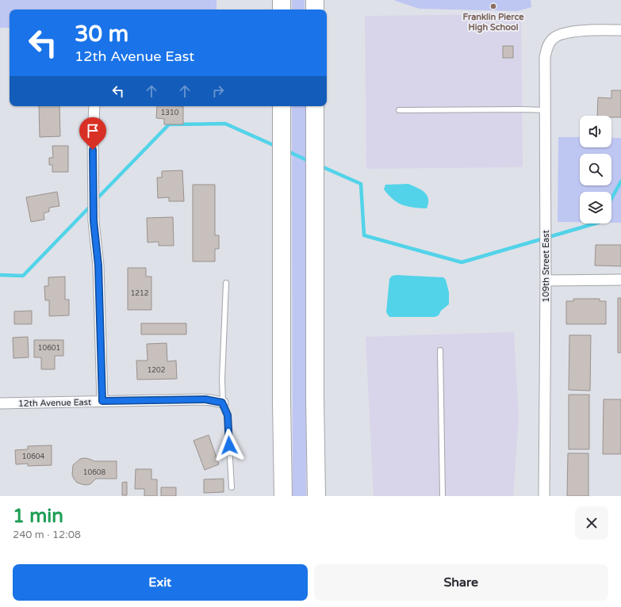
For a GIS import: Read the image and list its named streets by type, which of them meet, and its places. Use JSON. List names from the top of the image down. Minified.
{"streets":{"street":["109th Street East","12th Avenue East"]},"places":["Franklin Pierce High School"],"house_numbers":["1310","1212","10601","1202","10604","10608"],"page":{"turn":["30 m","12th Avenue East"],"heading":["1 min","240 m · 12:08"],"buttons":["Exit","Share"]}}
